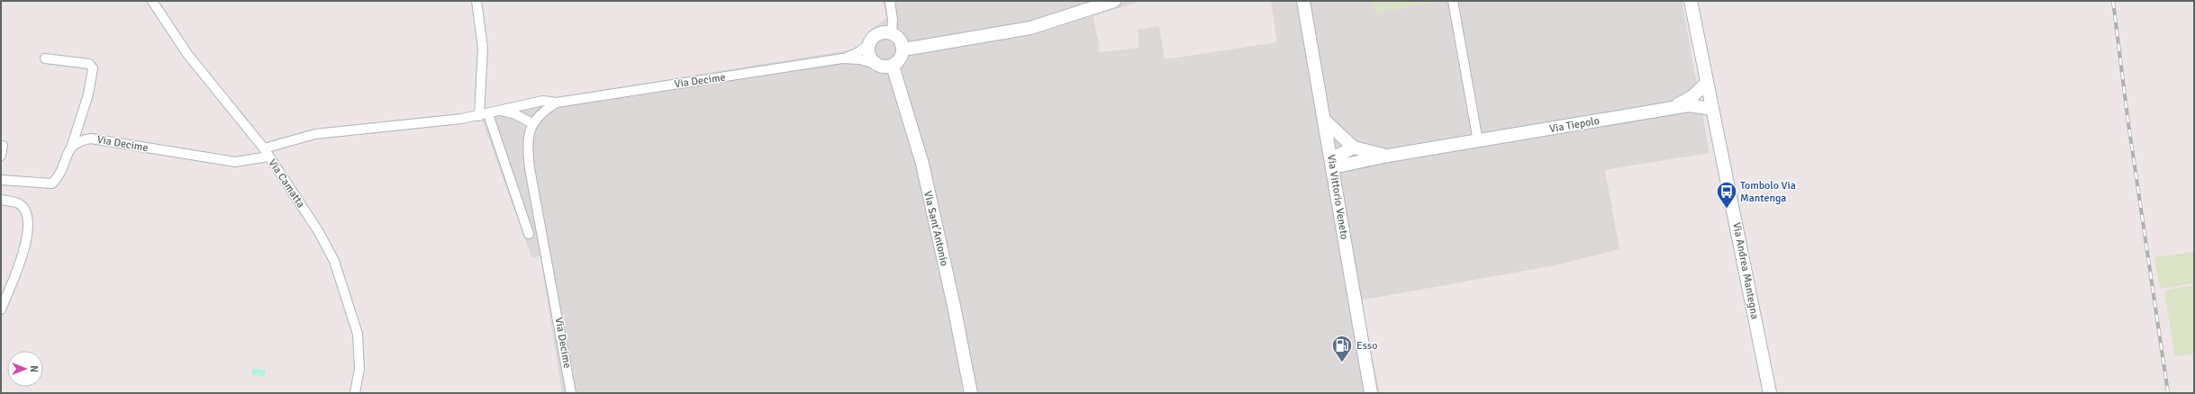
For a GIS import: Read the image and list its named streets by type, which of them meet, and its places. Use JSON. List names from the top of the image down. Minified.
{"streets":{"street":["Via Decime","Via Tiepolo","Via Camatta","Via Vittorio Veneto","Via Sant'Antonio","Via Andrea Mantegna"]},"crossings":[["Via Decime","Via Camatta"],["Via Decime","Via Sant'Antonio"],["Via Tiepolo","Via Vittorio Veneto"],["Via Tiepolo","Via Andrea Mantegna"]],"places":{"bus stop":["Tombolo Via Mantenga"],"fuel station":["Esso"]},"north":"right"}
